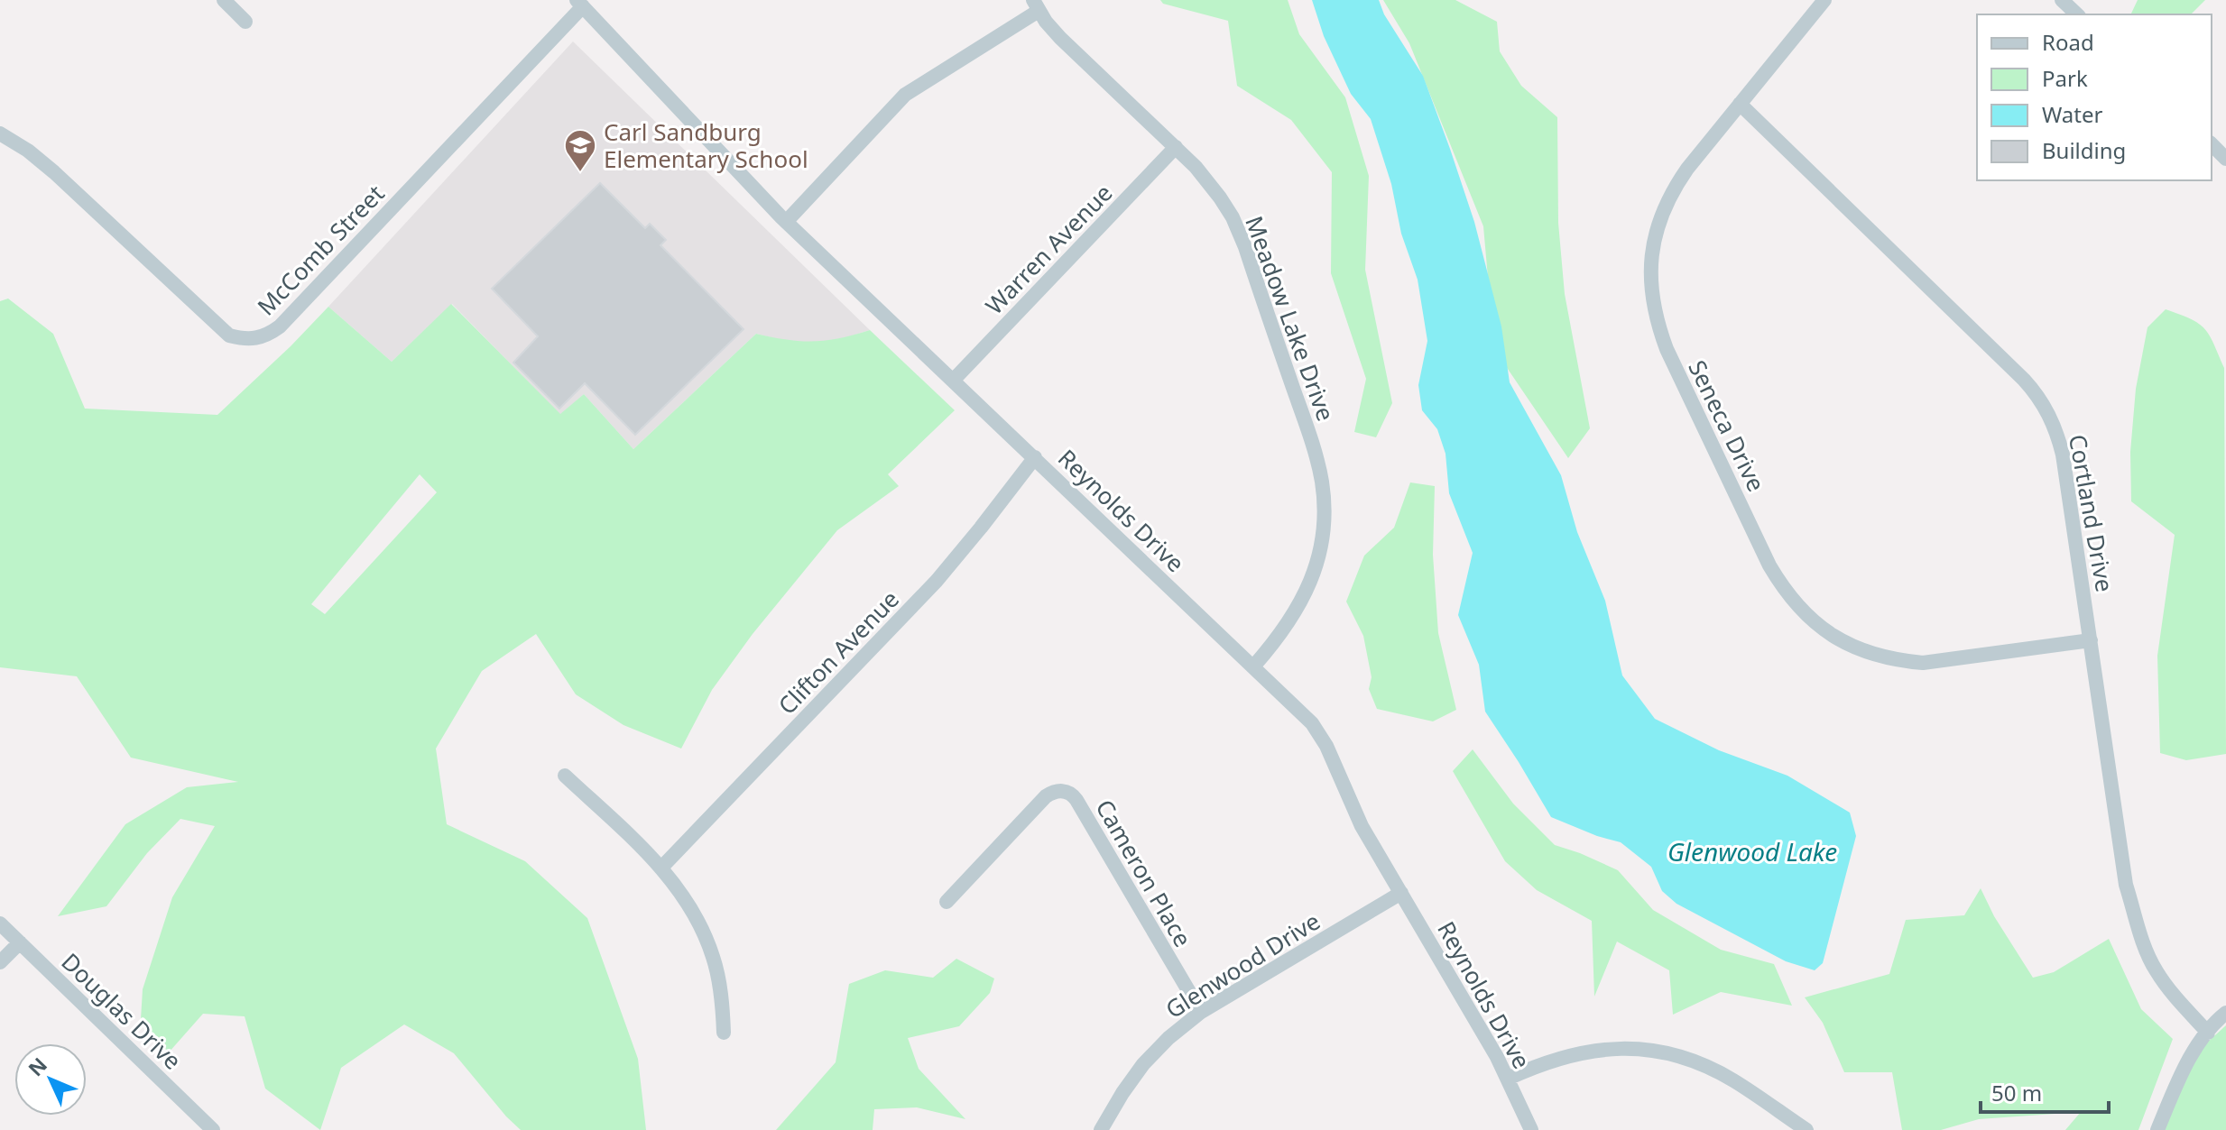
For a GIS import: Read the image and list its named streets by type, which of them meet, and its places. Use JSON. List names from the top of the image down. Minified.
{"streets":{"street":["Warren Avenue","McComb Street","Meadow Lake Drive","Seneca Drive","Reynolds Drive","Cortland Drive","Clifton Avenue","Cameron Place","Glenwood Drive","Douglas Drive"]},"crossings":[["Warren Avenue","Meadow Lake Drive"],["Warren Avenue","Reynolds Drive"],["McComb Street","Reynolds Drive"],["Meadow Lake Drive","Reynolds Drive"],["Seneca Drive","Cortland Drive"],["Reynolds Drive","Clifton Avenue"],["Reynolds Drive","Glenwood Drive"],["Cameron Place","Glenwood Drive"]],"water":["Glenwood Lake"],"places":{"school or university":["Carl Sandburg Elementary School"]},"legend":["Road","Park","Water","Building"],"scale_bar":"50 m","north":"top left"}
